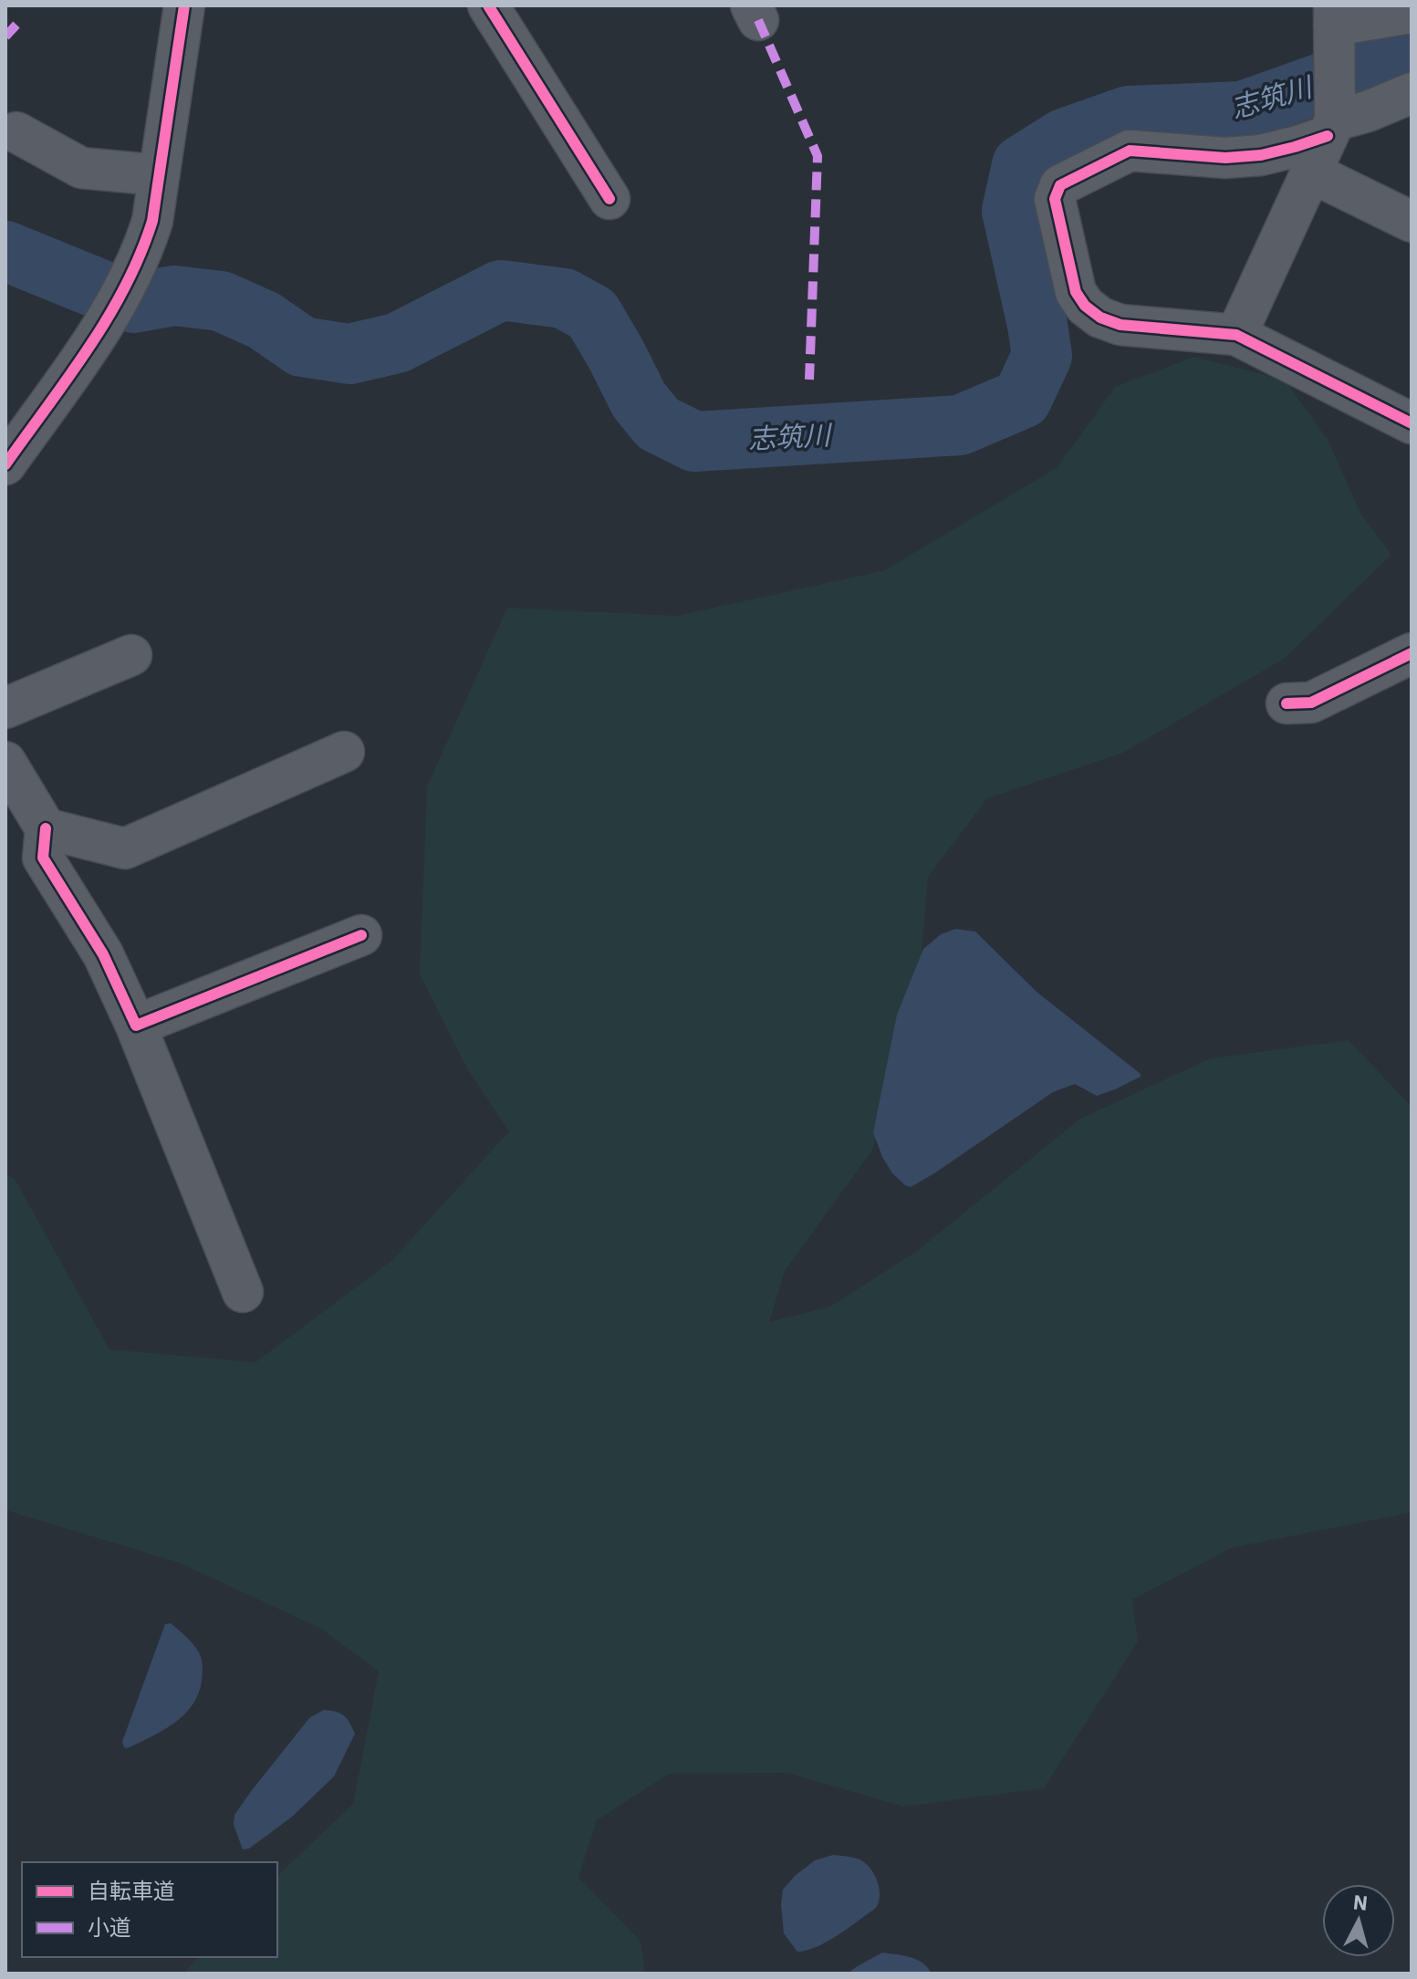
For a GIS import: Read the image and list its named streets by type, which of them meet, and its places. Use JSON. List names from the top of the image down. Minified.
{"water":["志筑川"],"legend":["自転車道","小道"],"north":"top"}
